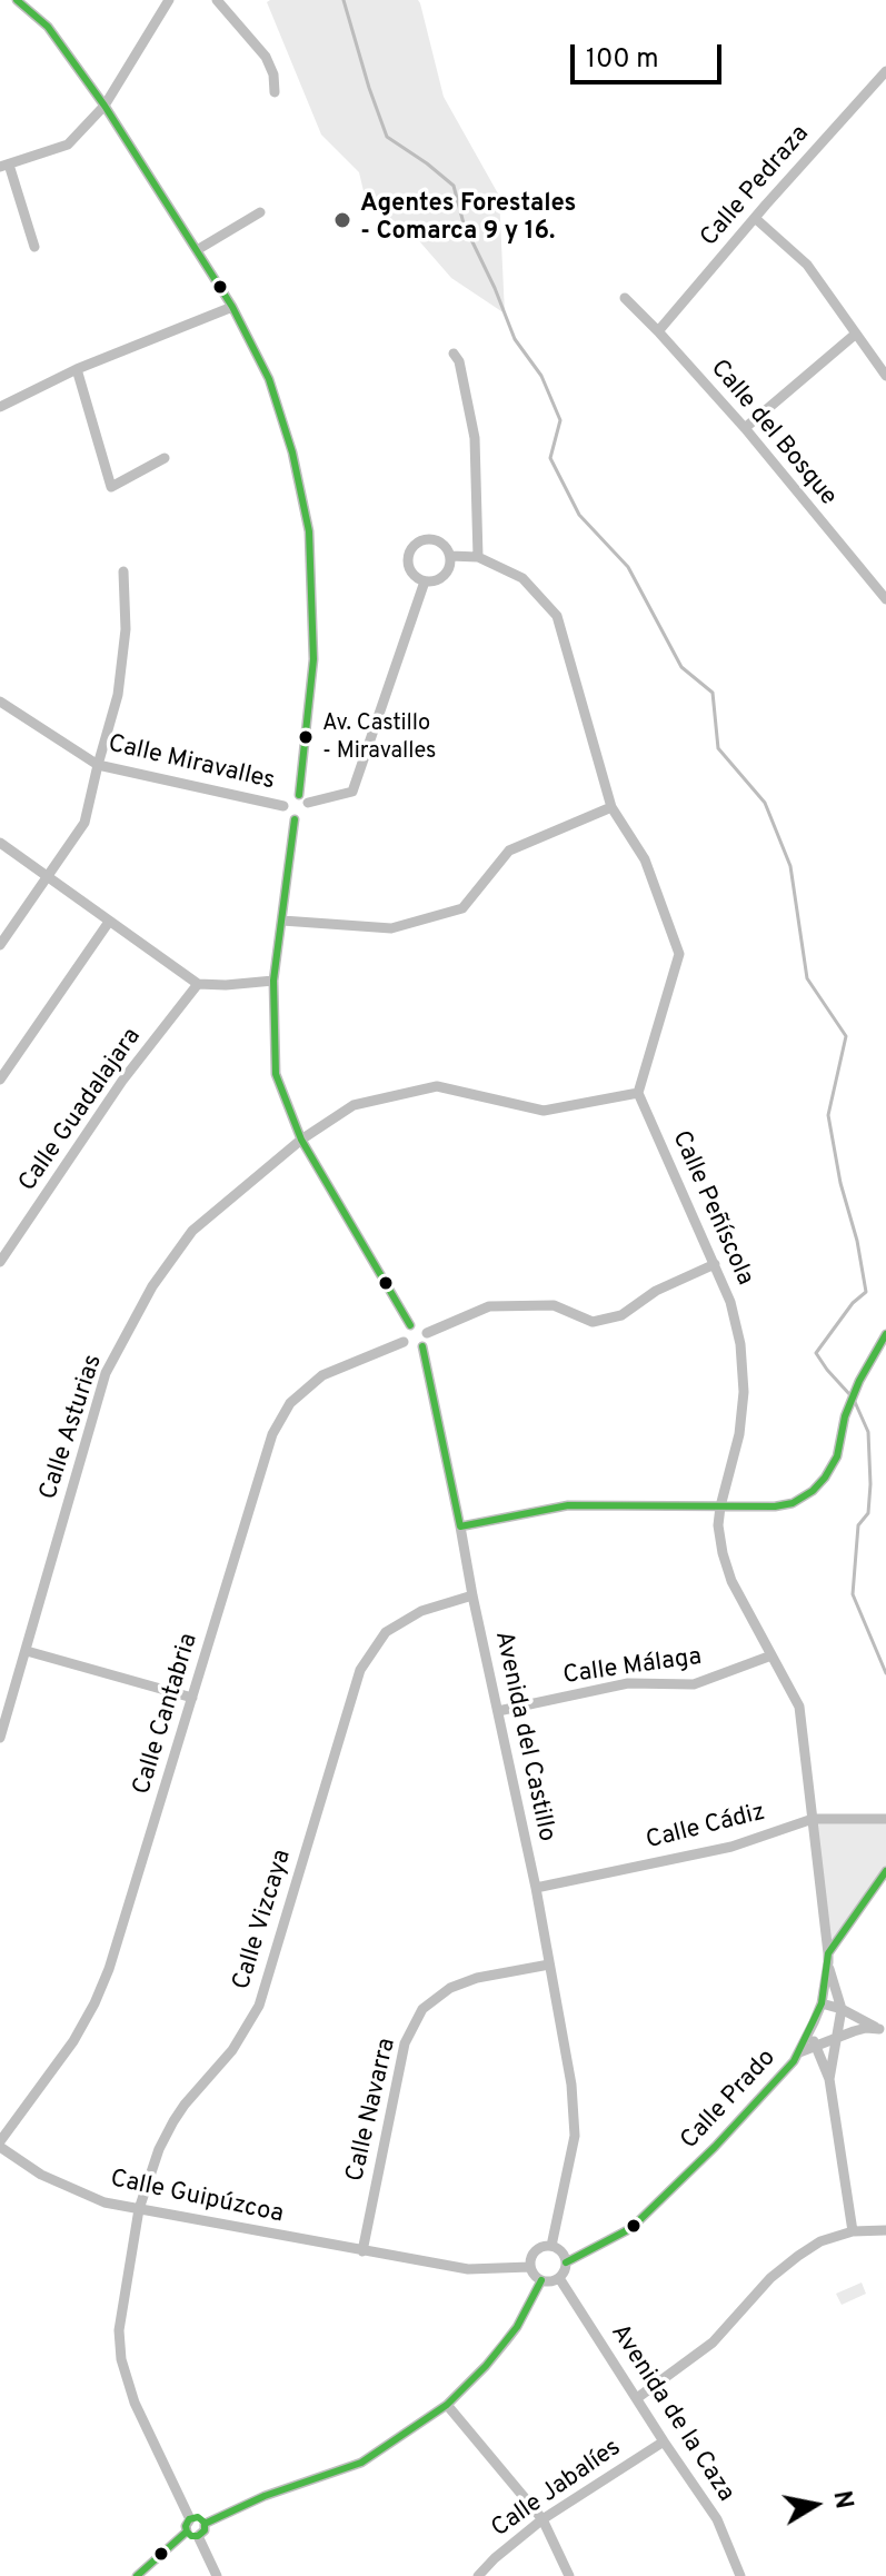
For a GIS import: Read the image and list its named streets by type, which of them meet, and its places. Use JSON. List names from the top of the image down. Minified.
{"streets":{"street":["Calle Pedraza","Calle del Bosque","Calle Miravalles","Calle Guadalajara","Calle Peñíscola","Calle Asturias","Calle Málaga","Calle Cantabria","Avenida del Castillo","Calle Cádiz","Calle Vizcaya","Calle Prado","Calle Navarra","Calle Guipúzcoa","Avenida de la Caza","Calle Jabalíes"]},"crossings":[["Calle Pedraza","Calle del Bosque"],["Calle Peñíscola","Calle Asturias"],["Calle Peñíscola","Calle Málaga"],["Calle Peñíscola","Calle Cádiz"],["Calle Peñíscola","Calle Prado"],["Calle Málaga","Avenida del Castillo"],["Calle Cantabria","Avenida del Castillo"],["Calle Cantabria","Calle Guipúzcoa"],["Avenida del Castillo","Calle Cádiz"],["Avenida del Castillo","Calle Vizcaya"],["Avenida del Castillo","Calle Prado"],["Avenida del Castillo","Calle Navarra"],["Avenida del Castillo","Calle Guipúzcoa"],["Avenida del Castillo","Avenida de la Caza"],["Calle Vizcaya","Calle Guipúzcoa"],["Calle Prado","Calle Guipúzcoa"],["Calle Prado","Avenida de la Caza"],["Calle Navarra","Calle Guipúzcoa"],["Calle Guipúzcoa","Avenida de la Caza"],["Avenida de la Caza","Calle Jabalíes"]],"places":["Agentes Forestales - Comarca 9 y 16.","Av. Castillo - Miravalles"],"scale_bar":"100 m","north":"right"}
